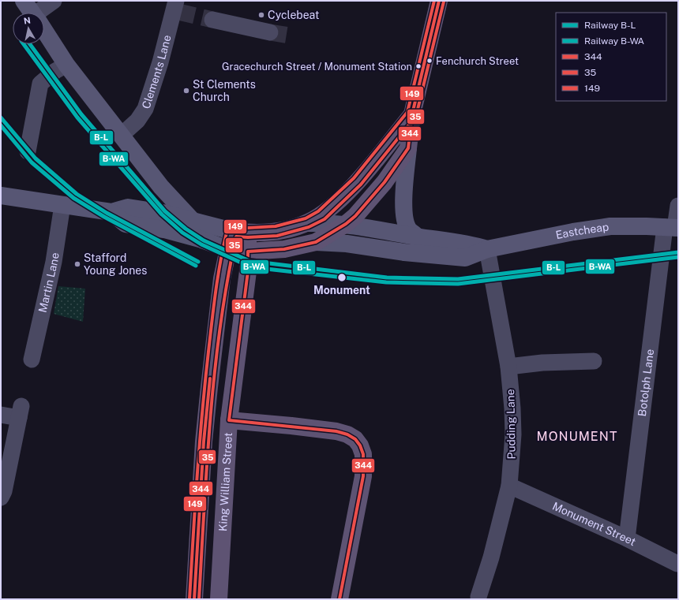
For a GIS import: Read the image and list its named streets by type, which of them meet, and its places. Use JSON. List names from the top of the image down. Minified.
{"streets":{"main road":["King William Street"],"street":["Clements Lane","Eastcheap","Martin Lane","Botolph Lane","Pudding Lane","Monument Street"]},"crossings":[["Eastcheap","Botolph Lane"],["Eastcheap","Pudding Lane"],["Botolph Lane","Monument Street"],["Pudding Lane","Monument Street"]],"districts":["MONUMENT"],"places":["Cyclebeat","Fenchurch Street","Gracechurch Street / Monument Station","St Clements Church","Stafford Young Jones","Monument"],"lines":["transit line 344","transit line 149","transit line 35","rail line B-L","rail line B-WA"],"legend":["Railway B-L","Railway B-WA","344","35","149"],"north":"top"}
